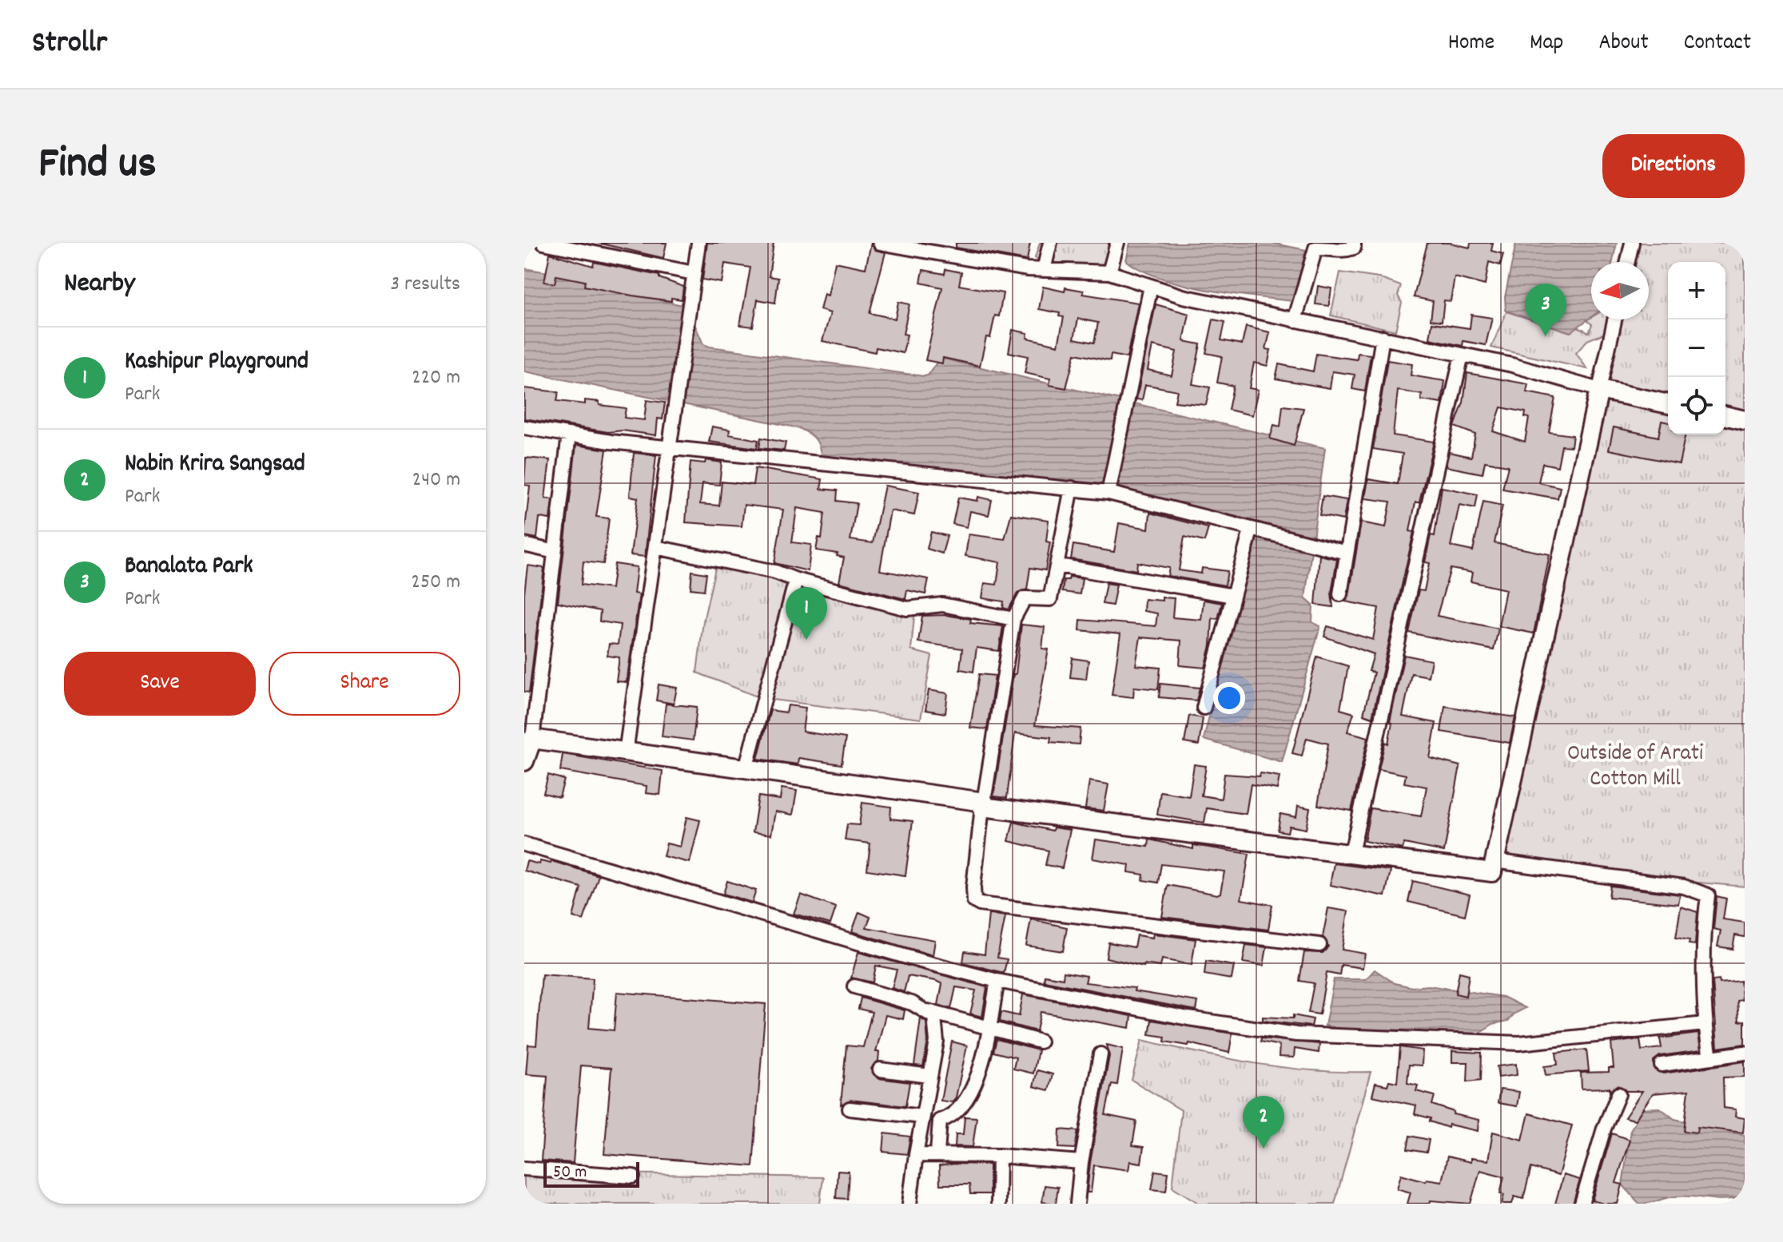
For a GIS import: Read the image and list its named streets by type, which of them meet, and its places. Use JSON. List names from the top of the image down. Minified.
{"parks":["Outside of Arati Cotton Mill"],"scale_bar":"50 m","north":"left","page":{"header":"Strollr","nav":["Home","Map","About","Contact"],"title":"Find us","buttons":["Directions",["Save","Share"]],"heading":["Nearby","3 results"],"map_buttons":["+","−"],"pins":["3","1","2"],"list":[{"mark":"1","name":"Kashipur Playground","note":"Park","value":"220 m"},{"mark":"2","name":"Nabin Krira Sangsad","note":"Park","value":"240 m"},{"mark":"3","name":"Banalata Park","note":"Park","value":"250 m"}],"scale":"50 m"}}
